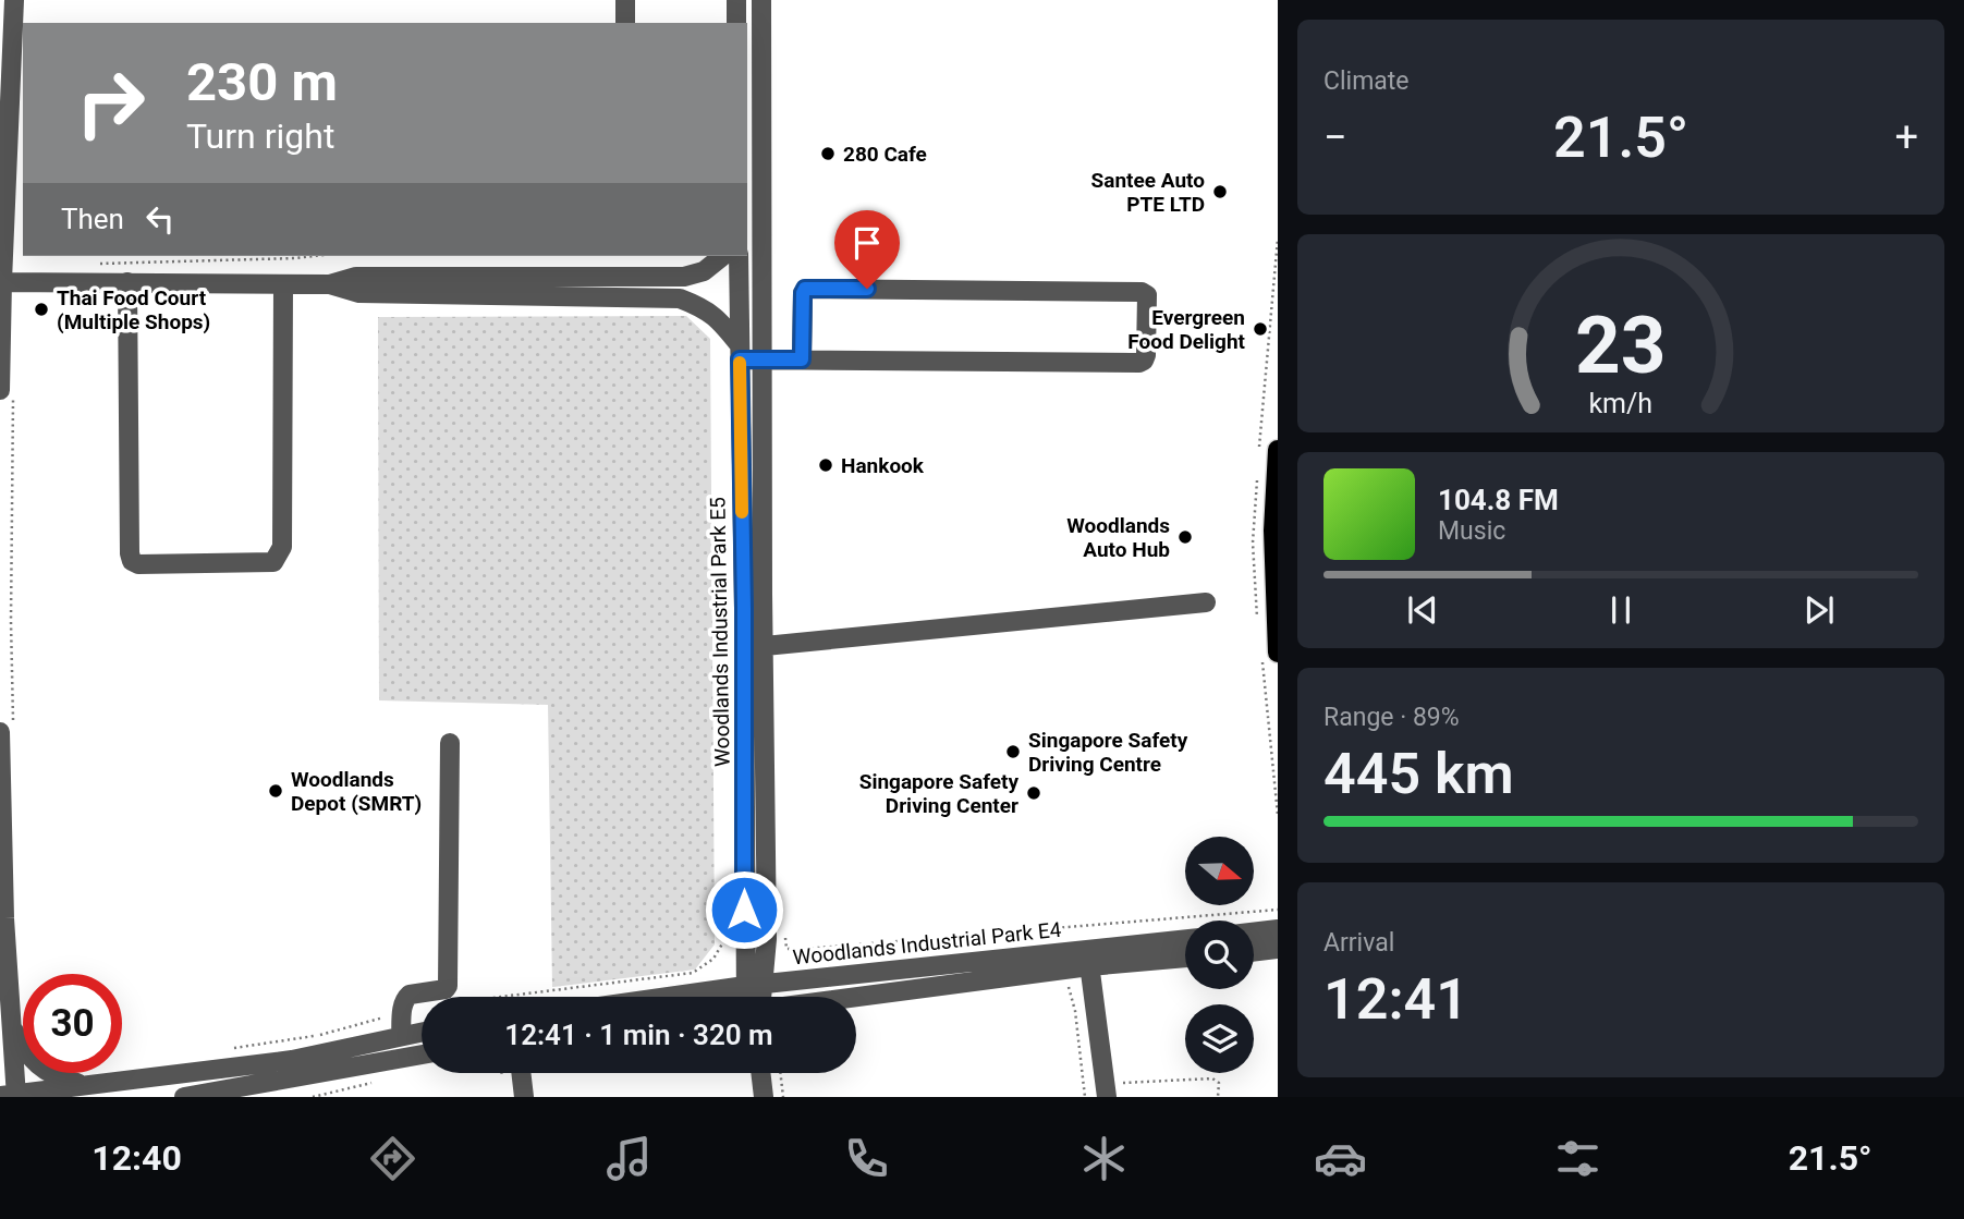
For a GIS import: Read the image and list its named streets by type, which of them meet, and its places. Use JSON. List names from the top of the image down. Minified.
{"streets":{"street":["Woodlands Industrial Park E5","Woodlands Industrial Park E4"]},"crossings":[["Woodlands Industrial Park E5","Woodlands Industrial Park E4"]],"places":["280 Cafe","Santee Auto PTE LTD","Thai Food Court (Multiple Shops)","Evergreen Food Delight","Hankook","Woodlands Auto Hub","Singapore Safety Driving Centre","Woodlands Depot (SMRT)","Singapore Safety Driving Center"],"north":"right","page":{"tile":["Climate",["Range · 89%","445 km"],["Arrival","12:41"]],"turn":["230 m","Turn right"],"heat":["−","21.5°","+"],"then":"Then","song":["104.8 FM","Music"],"limit":"30","trip":"12:41 · 1 min · 320 m","tabs":["12:40","21.5°"],"gauge":["23","km/h"]}}
